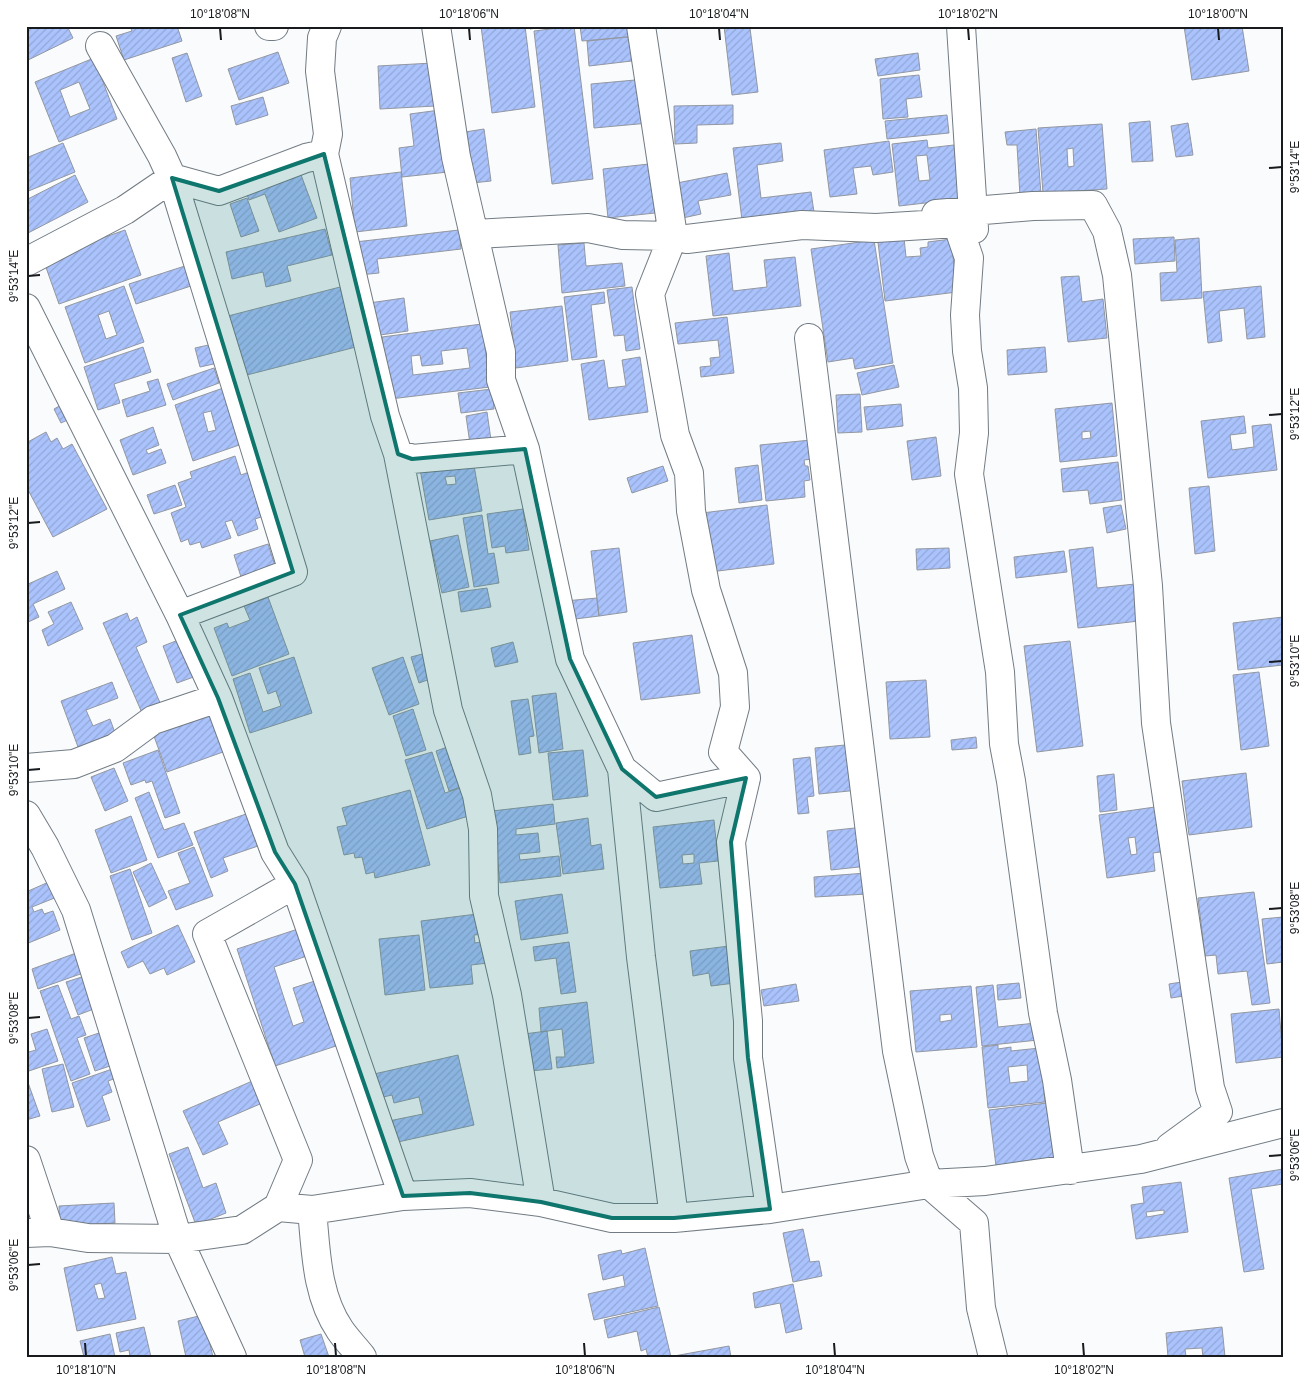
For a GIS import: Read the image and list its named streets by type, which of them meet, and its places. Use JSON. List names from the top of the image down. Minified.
{"coordinates":["10°18'08\"N","10°18'06\"N","10°18'04\"N","10°18'02\"N","10°18'00\"N","9°53'14\"E","9°53'12\"E","9°53'10\"E","9°53'08\"E","9°53'06\"E","10°18'10\"N"]}
